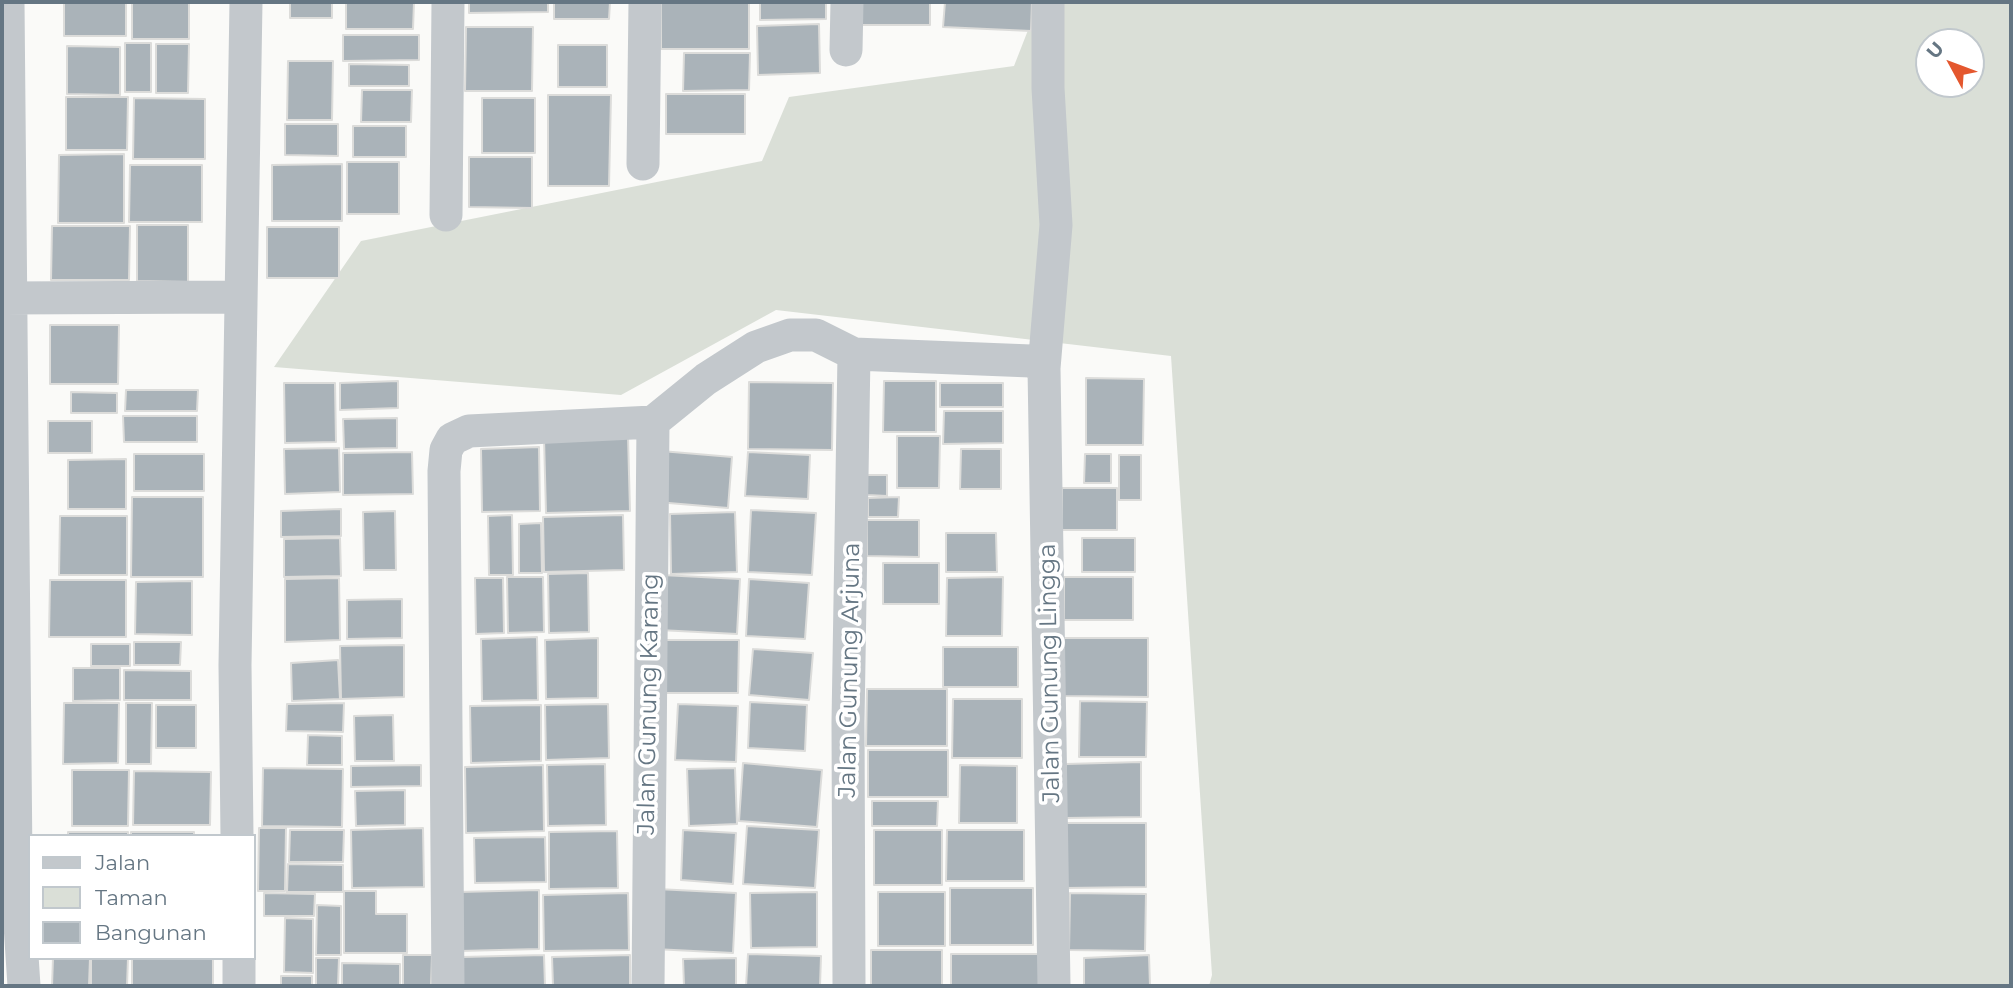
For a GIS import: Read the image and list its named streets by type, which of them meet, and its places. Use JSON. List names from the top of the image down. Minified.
{"streets":{"street":["Jalan Gunung Arjuna","Jalan Gunung Lingga","Jalan Gunung Karang"]},"legend":["Jalan","Taman","Bangunan"],"north":"top left"}
